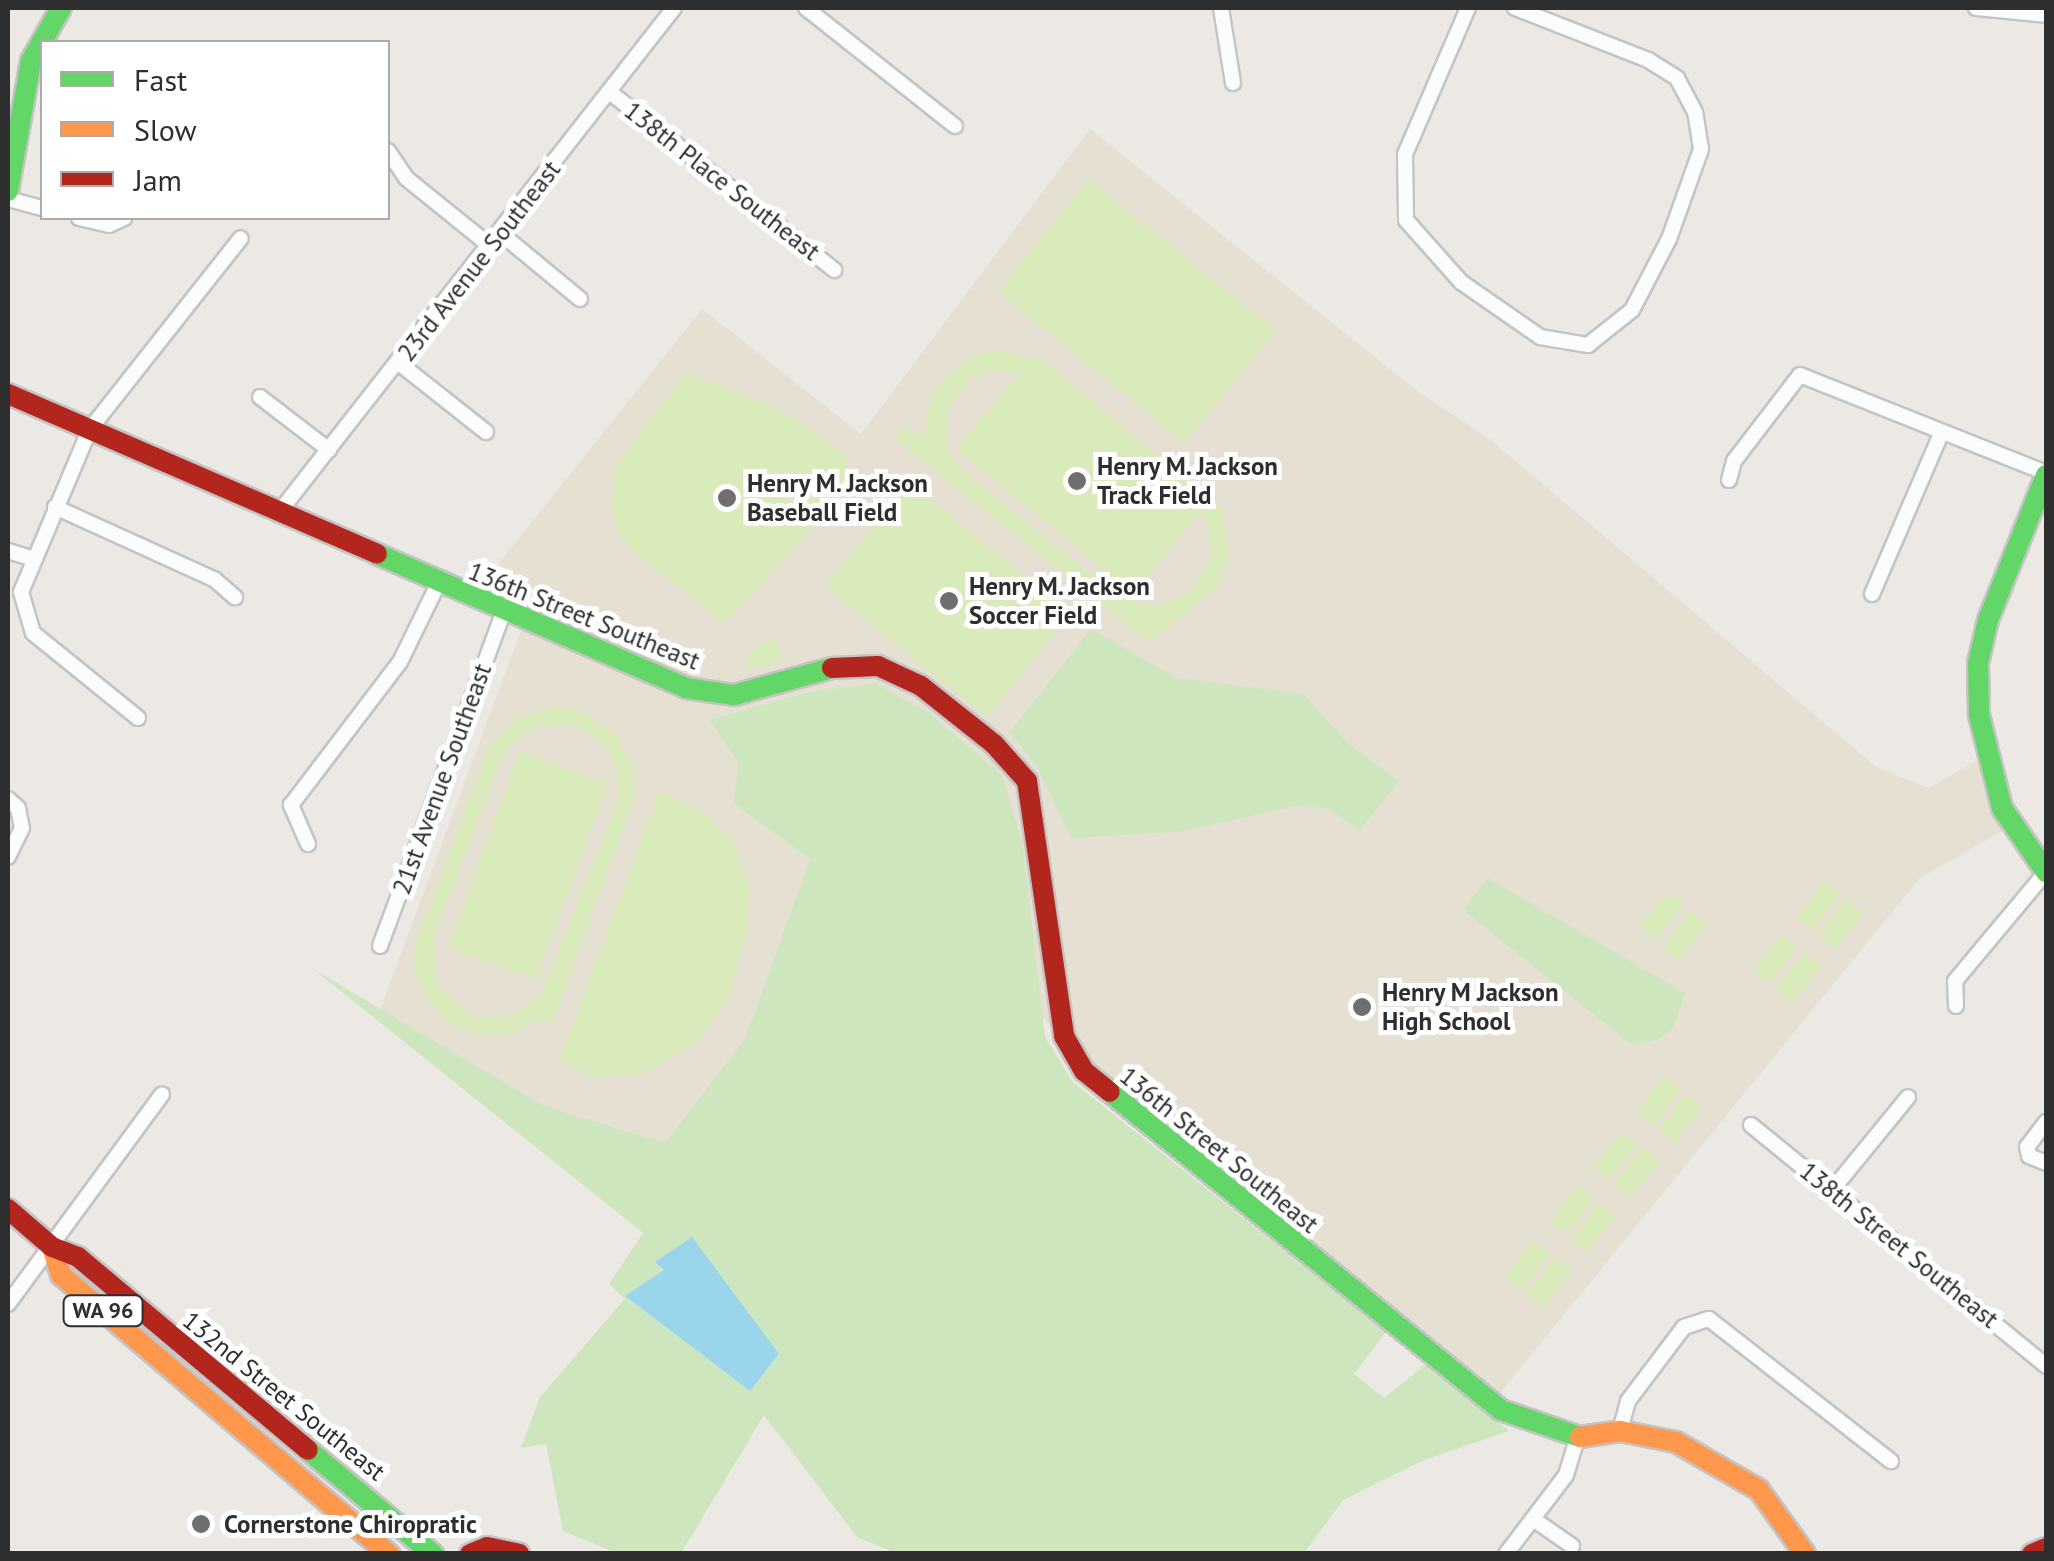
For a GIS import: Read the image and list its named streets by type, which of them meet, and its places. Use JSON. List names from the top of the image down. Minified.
{"streets":{"street":["138th Place Southeast","23rd Avenue Southeast","136th Street Southeast","21st Avenue Southeast","138th Street Southeast","WA 96","132nd Street Southeast"]},"crossings":[["138th Place Southeast","23rd Avenue Southeast"],["23rd Avenue Southeast","136th Street Southeast"],["136th Street Southeast","21st Avenue Southeast"]],"places":["Henry M. Jackson Track Field","Henry M. Jackson Baseball Field","Henry M. Jackson Soccer Field","Henry M Jackson High School","Cornerstone Chiropratic"],"legend":["Fast","Slow","Jam"]}
